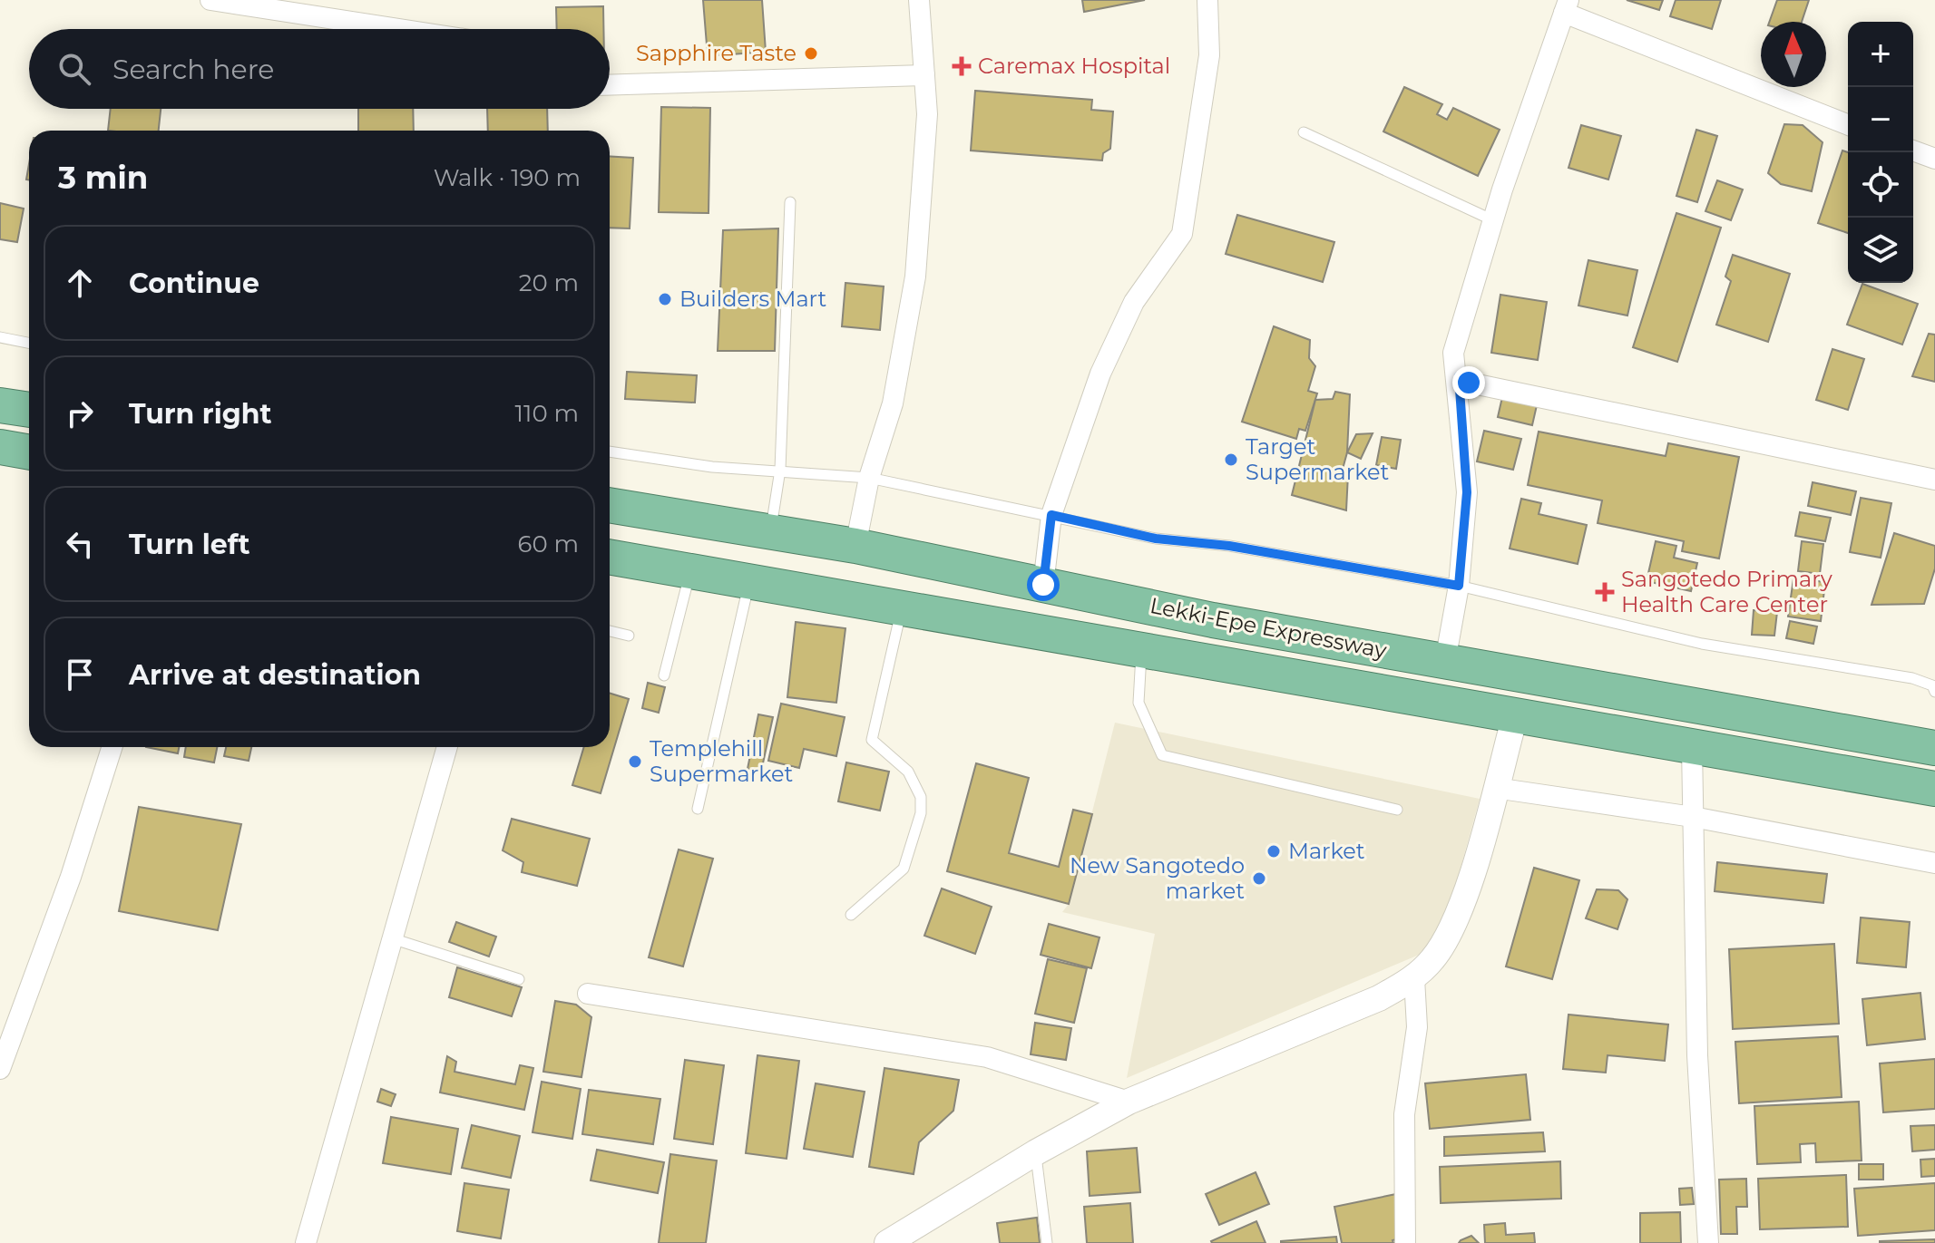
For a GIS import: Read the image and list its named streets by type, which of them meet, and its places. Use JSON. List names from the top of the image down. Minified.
{"streets":{"highway":["Lekki-Epe Expressway"]},"places":{"other":["Sapphire Taste","Builders Mart","Target Supermarket","Templehill Supermarket","Market","New Sangotedo market"],"health":["Caremax Hospital","Sangotedo Primary Health Care Center"]},"north":"top","page":{"map_buttons":["+","−"],"search":"Search here","heading":["3 min","Walk · 190 m"],"list":[["Continue","20 m"],["Turn right","110 m"],["Turn left","60 m"],"Arrive at destination"]}}
